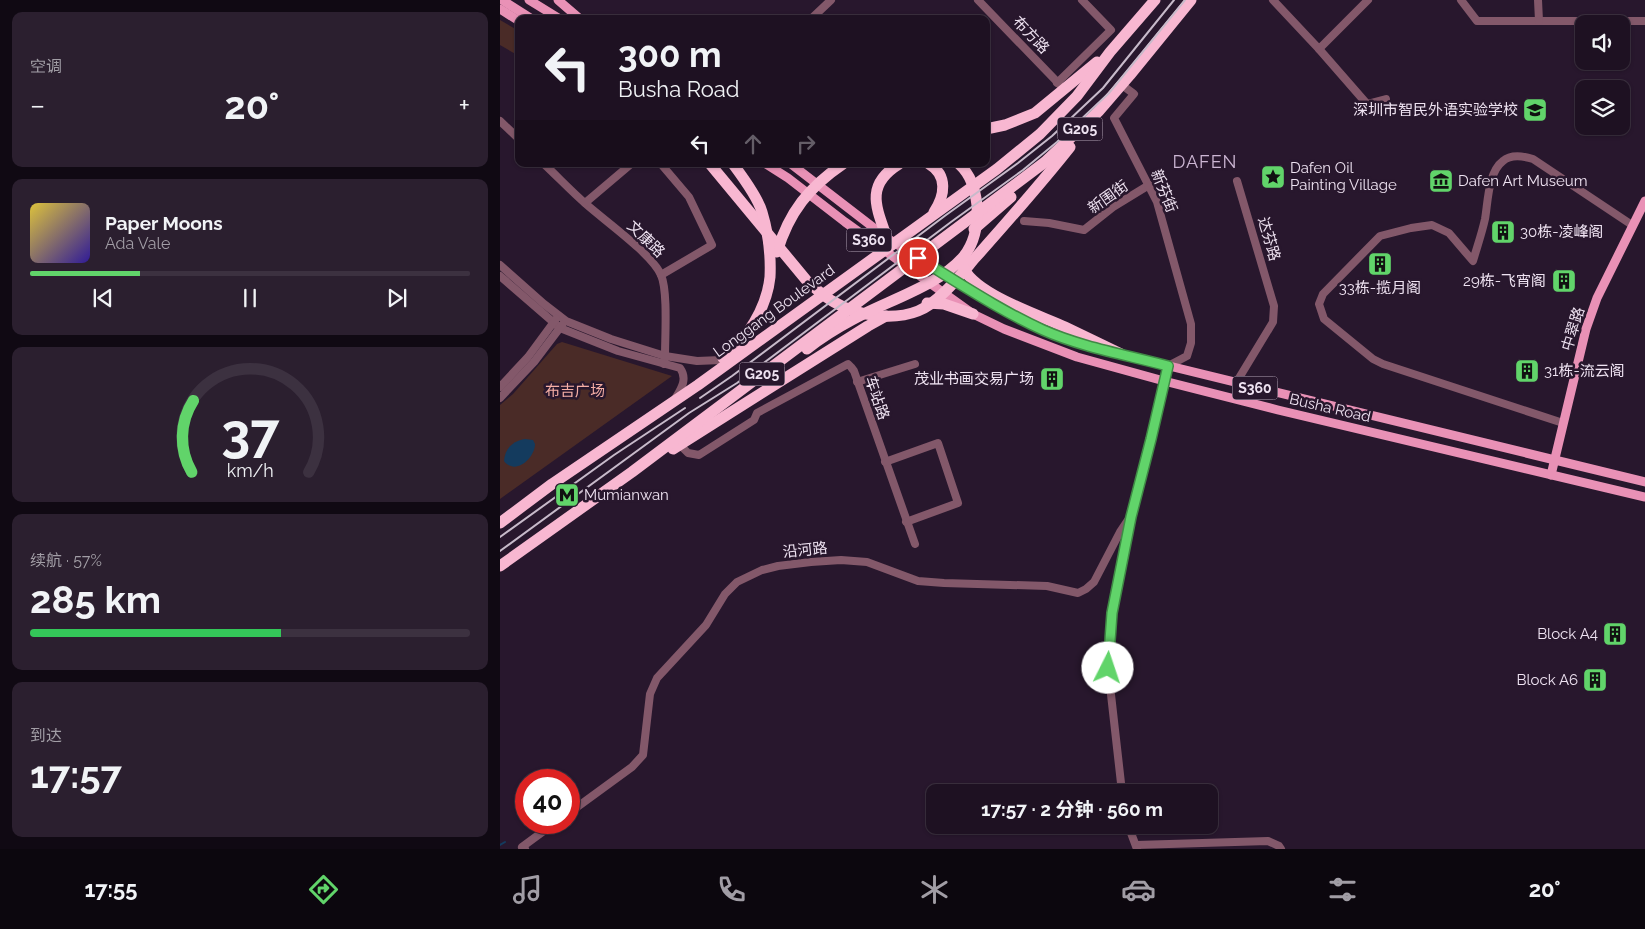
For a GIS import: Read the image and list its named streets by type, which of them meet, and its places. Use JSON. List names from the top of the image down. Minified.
{"streets":{"highway":["G205","Longgang Boulevard"],"main road":["S360","中翠路","Busha Road"],"street":["布方路","新芬街","新围街","文康路","达芬路","车站路","沿河路"]},"crossings":[["G205","新芬街"],["新芬街","新围街"],["新芬街","Busha Road"],["达芬路","Busha Road"],["S360","Busha Road"],["中翠路","Busha Road"]],"districts":["DAFEN"],"parks":["布吉广场"],"places":{"school or university":["深圳市智民外语实验学校"],"place":["Dafen Oil Painting Village"],"museum":["Dafen Art Museum"],"building":["30栋-凌峰阁","33栋-揽月阁","29栋-飞宵阁","31栋-流云阁","茂业书画交易广场","Block A4","Block A6"],"metro station":["Mumianwan"]},"page":{"tile":["空调",["续航 · 57%","285 km"],["到达","17:57"]],"turn":["300 m","Busha Road"],"heat":["−","20°","+"],"song":["Paper Moons","Ada Vale"],"limit":"40","trip":"17:57 · 2 分钟 · 560 m","tabs":["17:55","20°"],"gauge":["37","km/h"]}}
